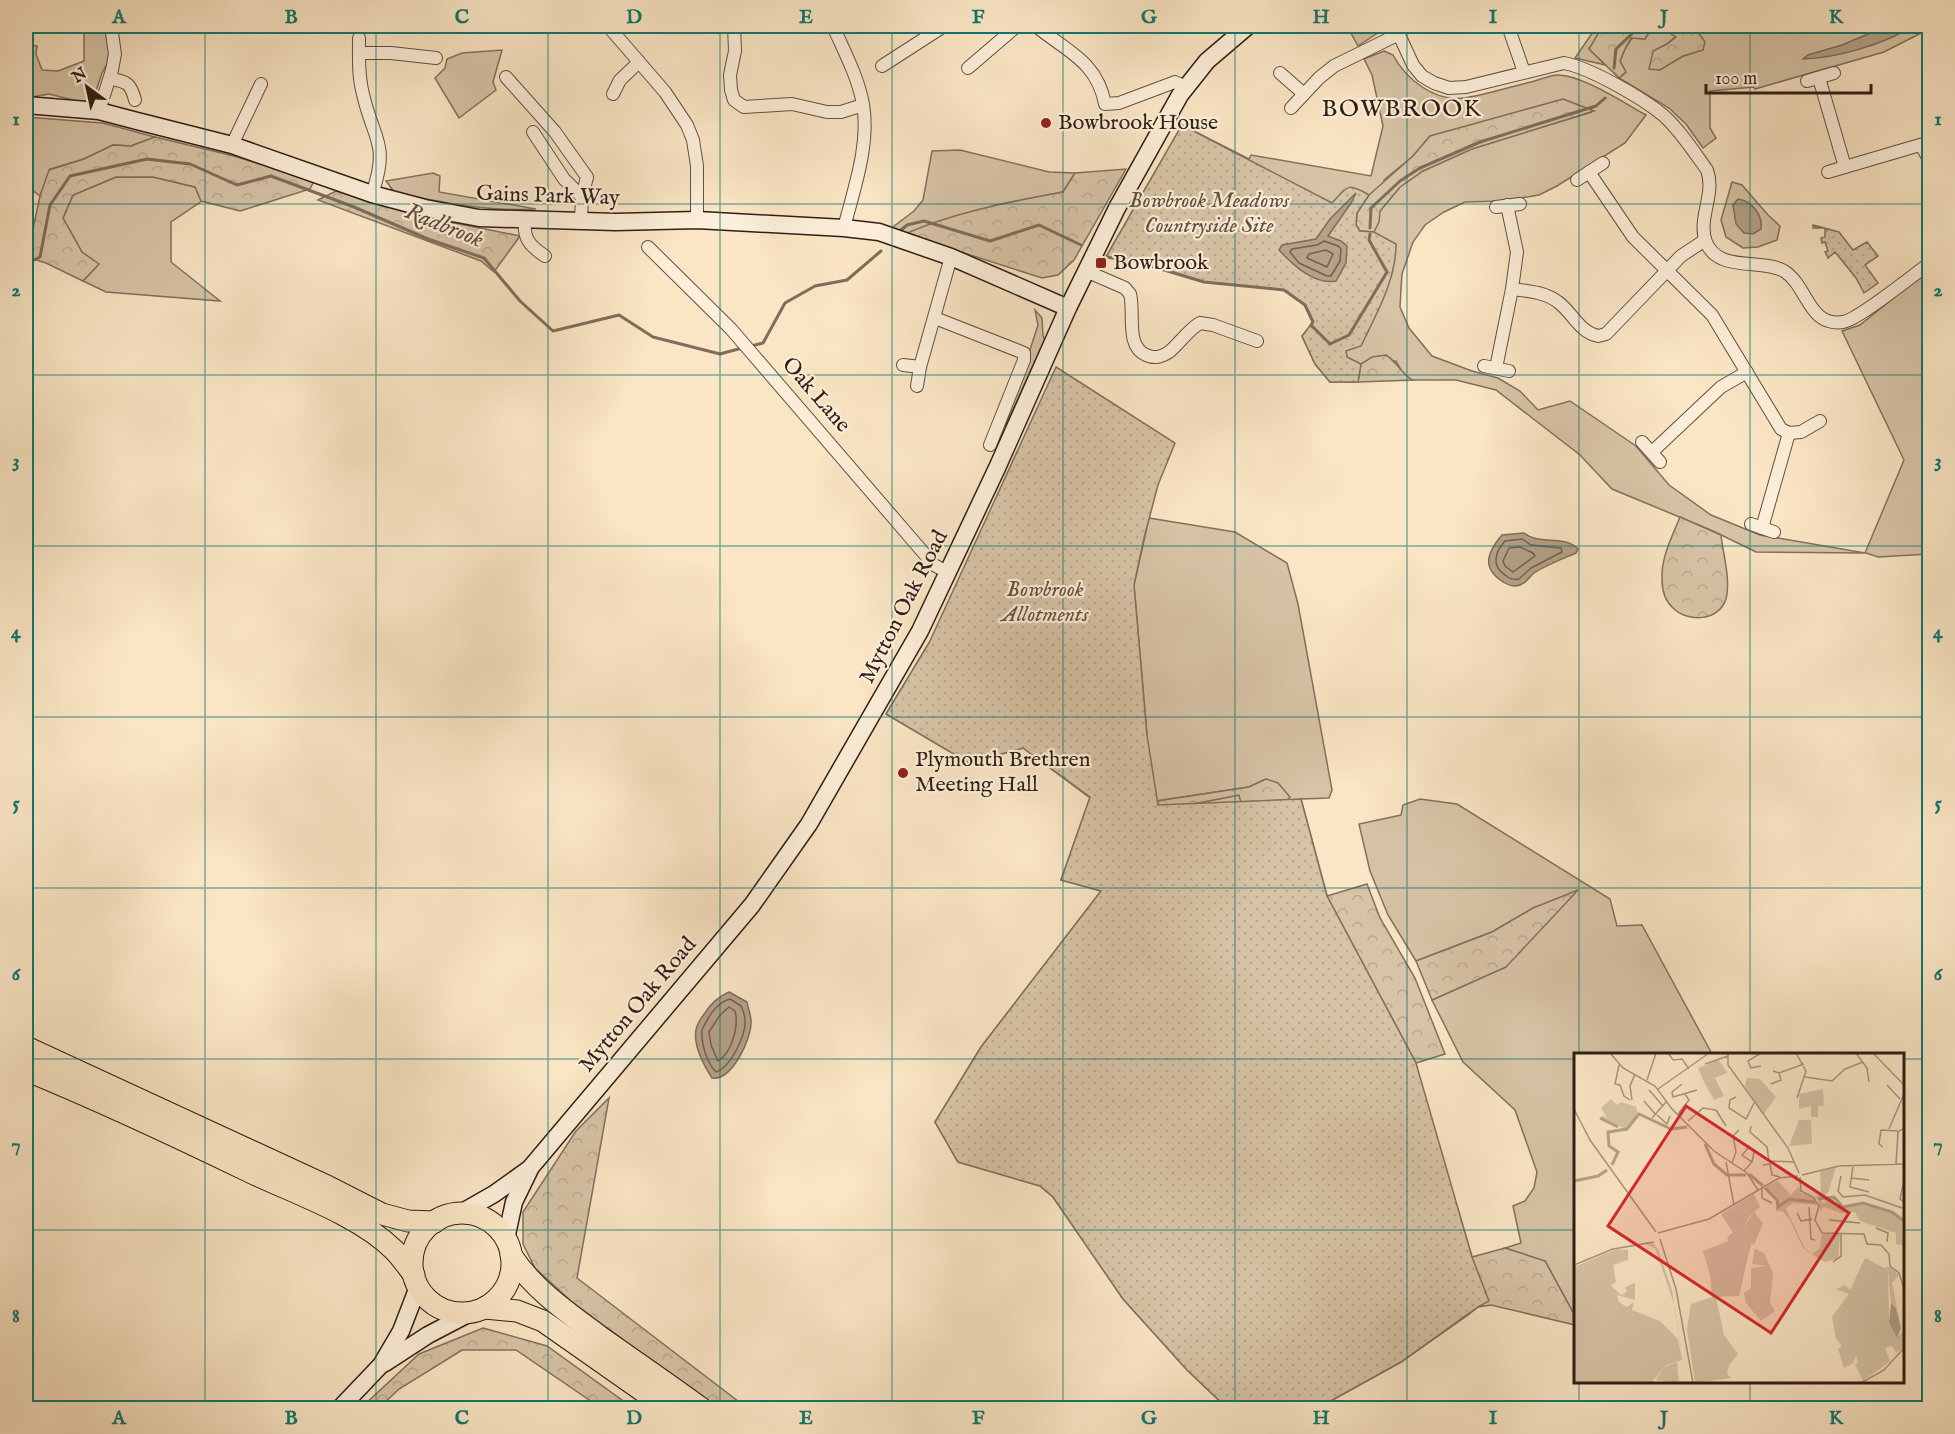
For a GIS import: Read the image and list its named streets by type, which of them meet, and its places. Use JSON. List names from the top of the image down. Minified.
{"streets":{"main road":["Gains Park Way","Mytton Oak Road"],"street":["Oak Lane"]},"crossings":[["Gains Park Way","Mytton Oak Road"],["Oak Lane","Mytton Oak Road"]],"districts":["BOWBROOK"],"water":["Radbrook"],"parks":["Bowbrook Meadows Countryside Site","Bowbrook Allotments"],"places":{"other":["Bowbrook House","Plymouth Brethren Meeting Hall"],"transit":["Bowbrook"]},"scale_bar":"100 m","north":"top left","grid":{"columns":["A","B","C","D","E","F","G","H","I","J","K"],"rows":["1","2","3","4","5","6","7","8"]}}
